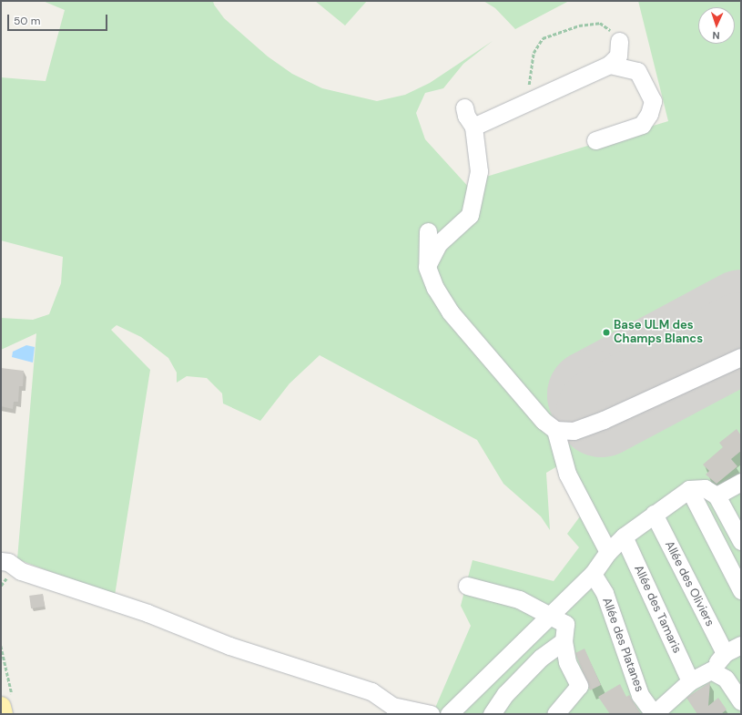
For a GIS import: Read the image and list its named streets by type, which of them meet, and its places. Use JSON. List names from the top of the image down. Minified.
{"streets":{"lane":["Allée des Oliviers","Allée des Tamaris","Allée des Platanes"]},"places":["Base ULM des Champs Blancs"],"scale_bar":"50 m","north":"bottom"}
